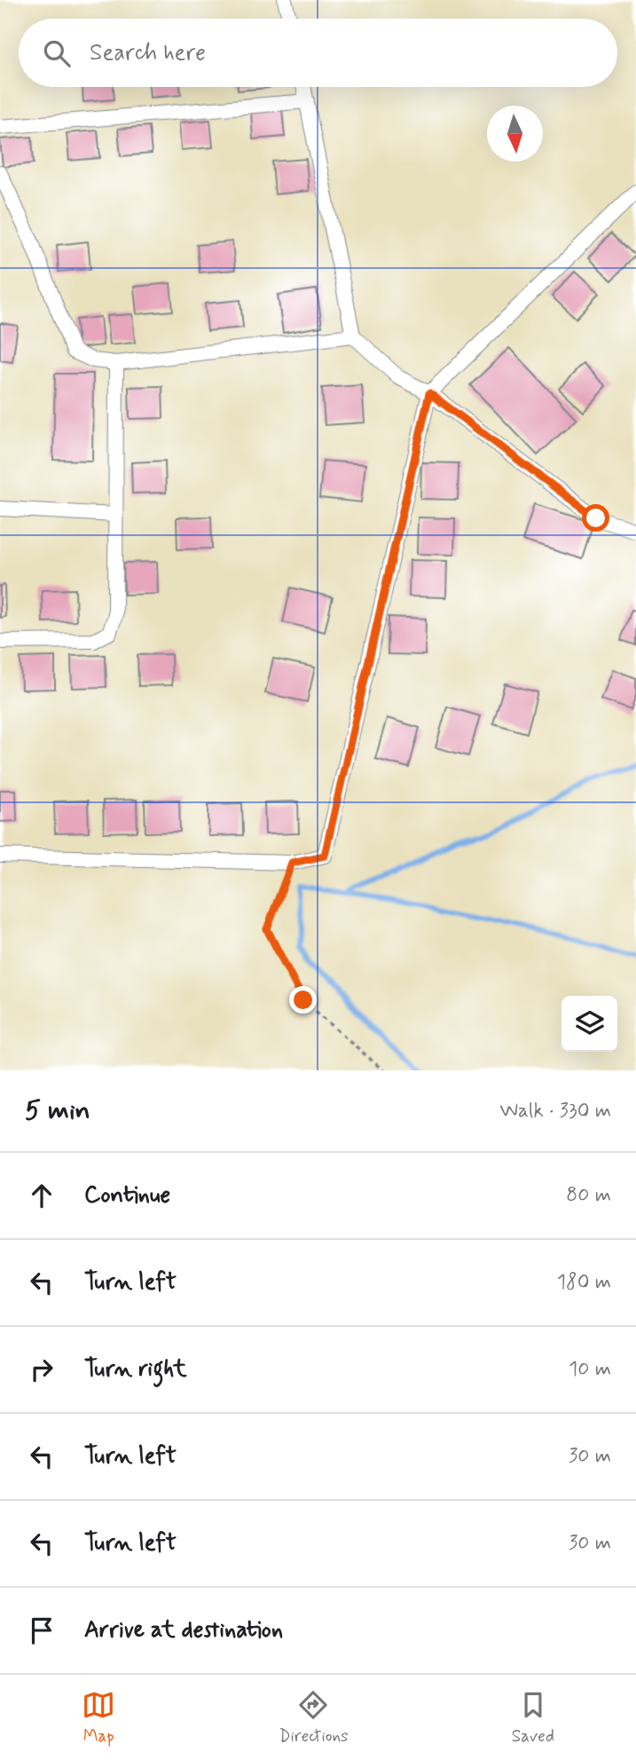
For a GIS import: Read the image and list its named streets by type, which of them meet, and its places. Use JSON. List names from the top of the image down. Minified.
{"north":"bottom","page":{"search":"Search here","heading":["5 min","Walk · 330 m"],"list":[["Continue","80 m"],["Turn left","180 m"],["Turn right","10 m"],["Turn left","30 m"],["Turn left","30 m"],"Arrive at destination"],"nav":["Map","Directions","Saved"]}}
